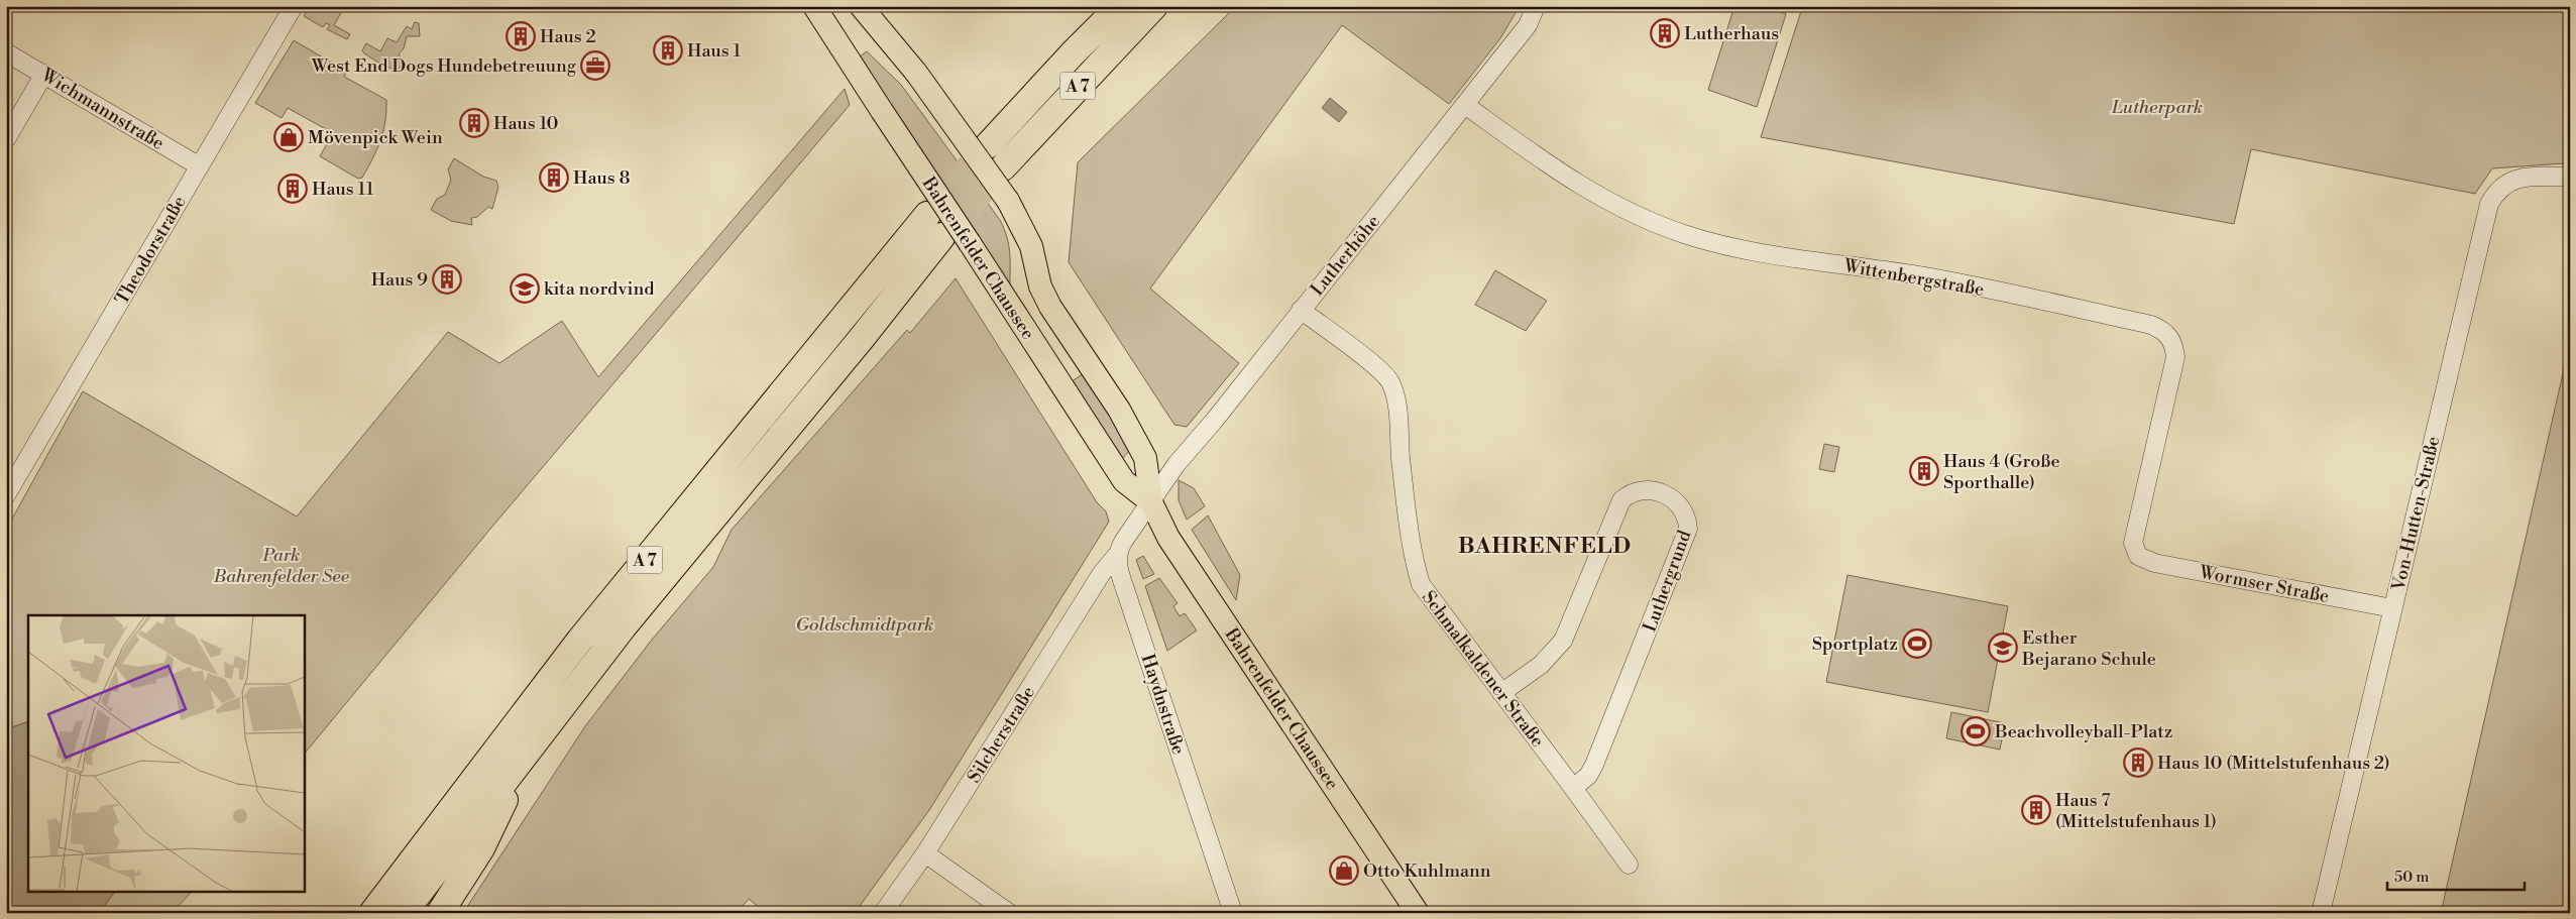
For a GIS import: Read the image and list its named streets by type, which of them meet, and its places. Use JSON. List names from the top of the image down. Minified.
{"streets":{"highway":["A 7"],"main road":["Bahrenfelder Chaussee"],"street":["Wichmannstraße","Theodorstraße","Lutherhöhe","Wittenbergstraße","Von-Hutten-Straße","Luthergrund","Wormser Straße","Schmalkaldener Straße","Haydnstraße","Silcherstraße"]},"crossings":[["Wichmannstraße","Theodorstraße"],["Lutherhöhe","Bahrenfelder Chaussee"],["Lutherhöhe","Wittenbergstraße"],["Lutherhöhe","Schmalkaldener Straße"],["Wittenbergstraße","Wormser Straße"],["Von-Hutten-Straße","Wormser Straße"],["Luthergrund","Schmalkaldener Straße"],["Haydnstraße","Silcherstraße"]],"districts":["BAHRENFELD"],"parks":["Lutherpark","Park Bahrenfelder See","Goldschmidtpark"],"places":{"building":["Lutherhaus","Haus 2","Haus 1","Haus 10","Haus 8","Haus 11","Haus 9","Haus 4 (Große Sporthalle)","Haus 10 (Mittelstufenhaus 2)","Haus 7 (Mittelstufenhaus 1)"],"office":["West End Dogs Hundebetreuung"],"shop":["Mövenpick Wein","Otto Kuhlmann"],"school or university":["kita nordvind","Esther Bejarano Schule"],"sports":["Sportplatz","Beachvolleyball-Platz"]},"scale_bar":"50 m"}
